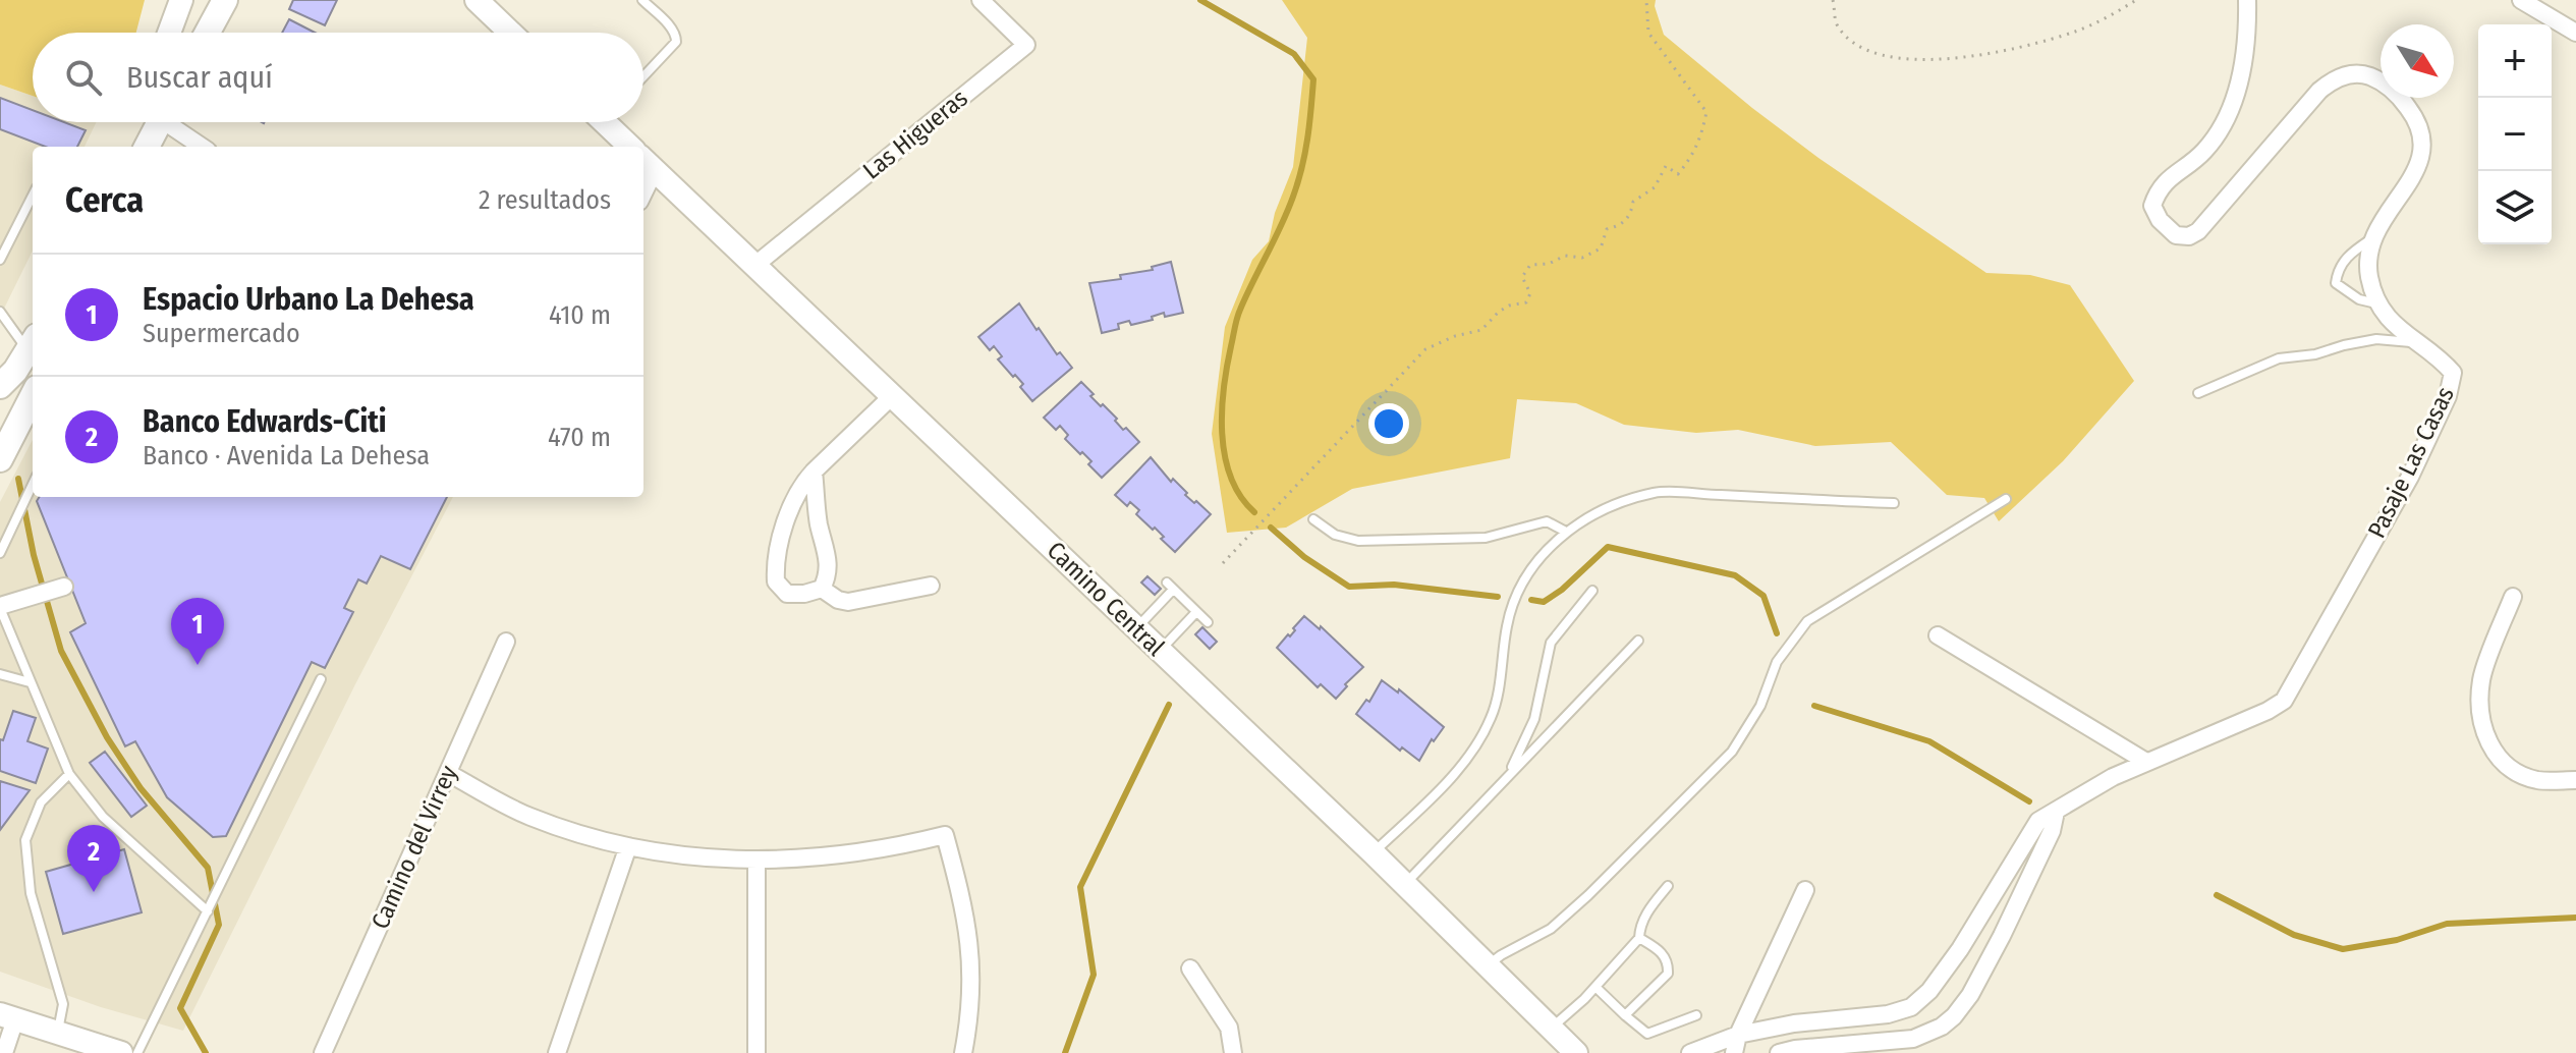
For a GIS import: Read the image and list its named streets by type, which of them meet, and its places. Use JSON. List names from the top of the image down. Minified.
{"streets":{"main road":["Camino Central"],"street":["Las Higueras","Pasaje Las Casas","Camino del Virrey"]},"crossings":[["Las Higueras","Camino Central"]],"north":"bottom right","page":{"map_buttons":["+","−"],"search":"Buscar aquí","heading":["Cerca","2 resultados"],"list":[{"mark":"1","name":"Espacio Urbano La Dehesa","note":"Supermercado","value":"410 m"},{"mark":"2","name":"Banco Edwards-Citi","note":"Banco · Avenida La Dehesa","value":"470 m"}],"pins":["1","2"]}}
